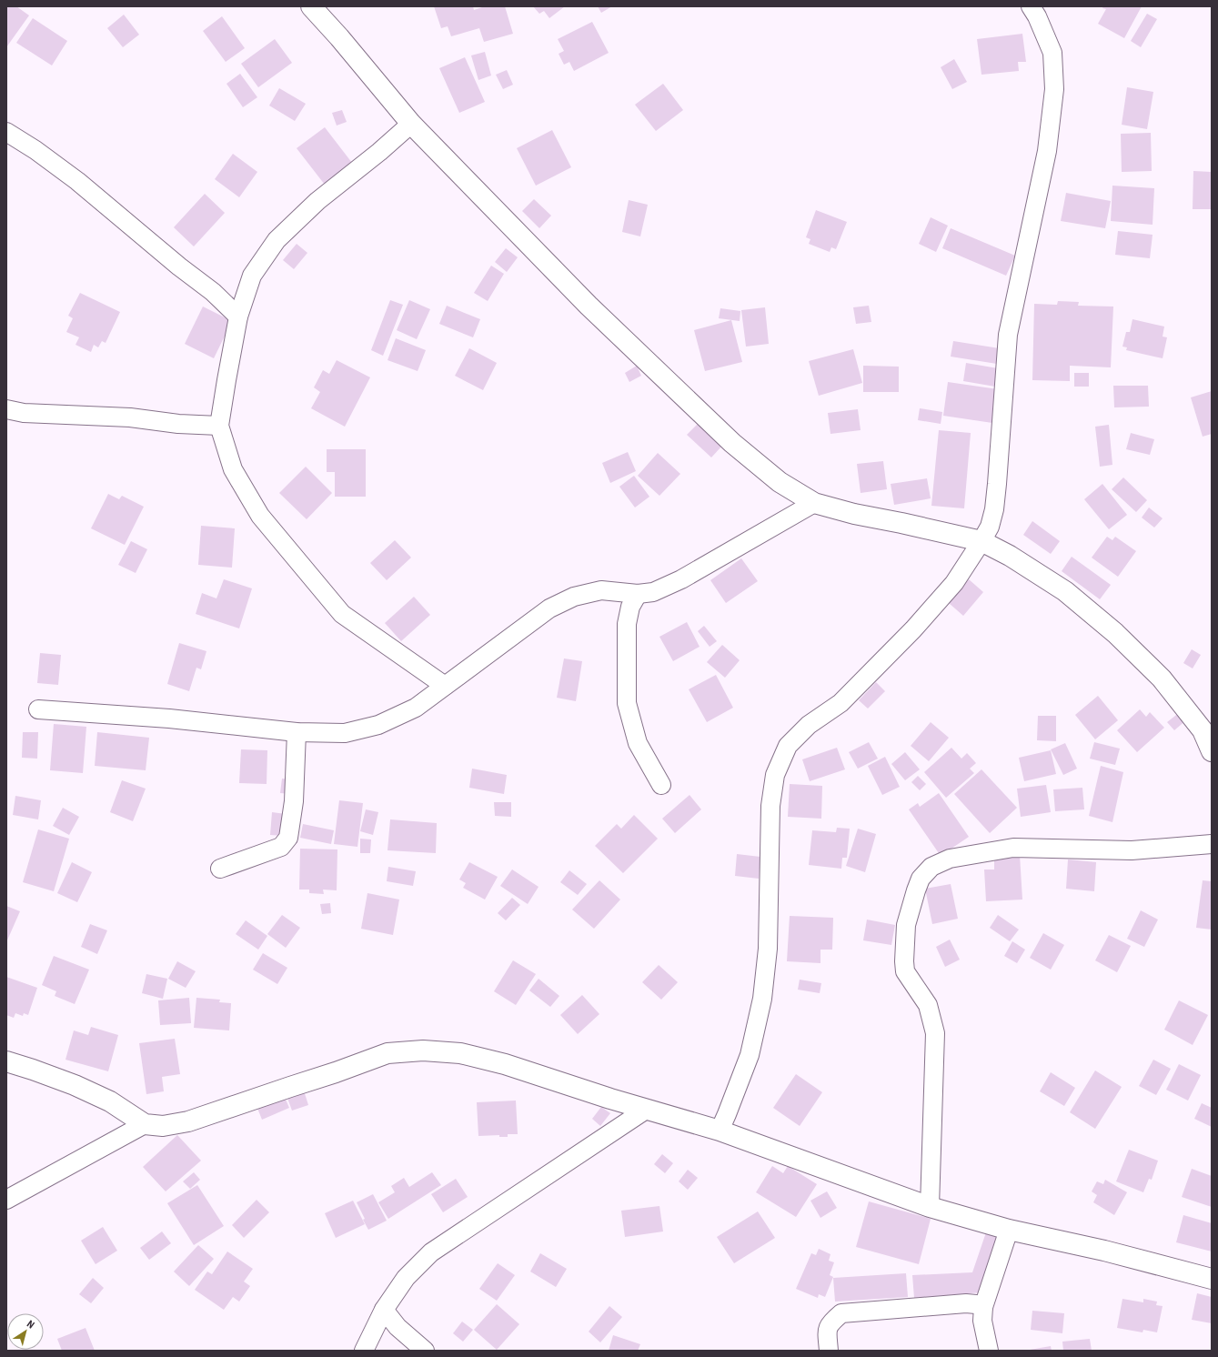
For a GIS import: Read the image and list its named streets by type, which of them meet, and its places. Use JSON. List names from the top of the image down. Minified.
{"north":"top right"}
